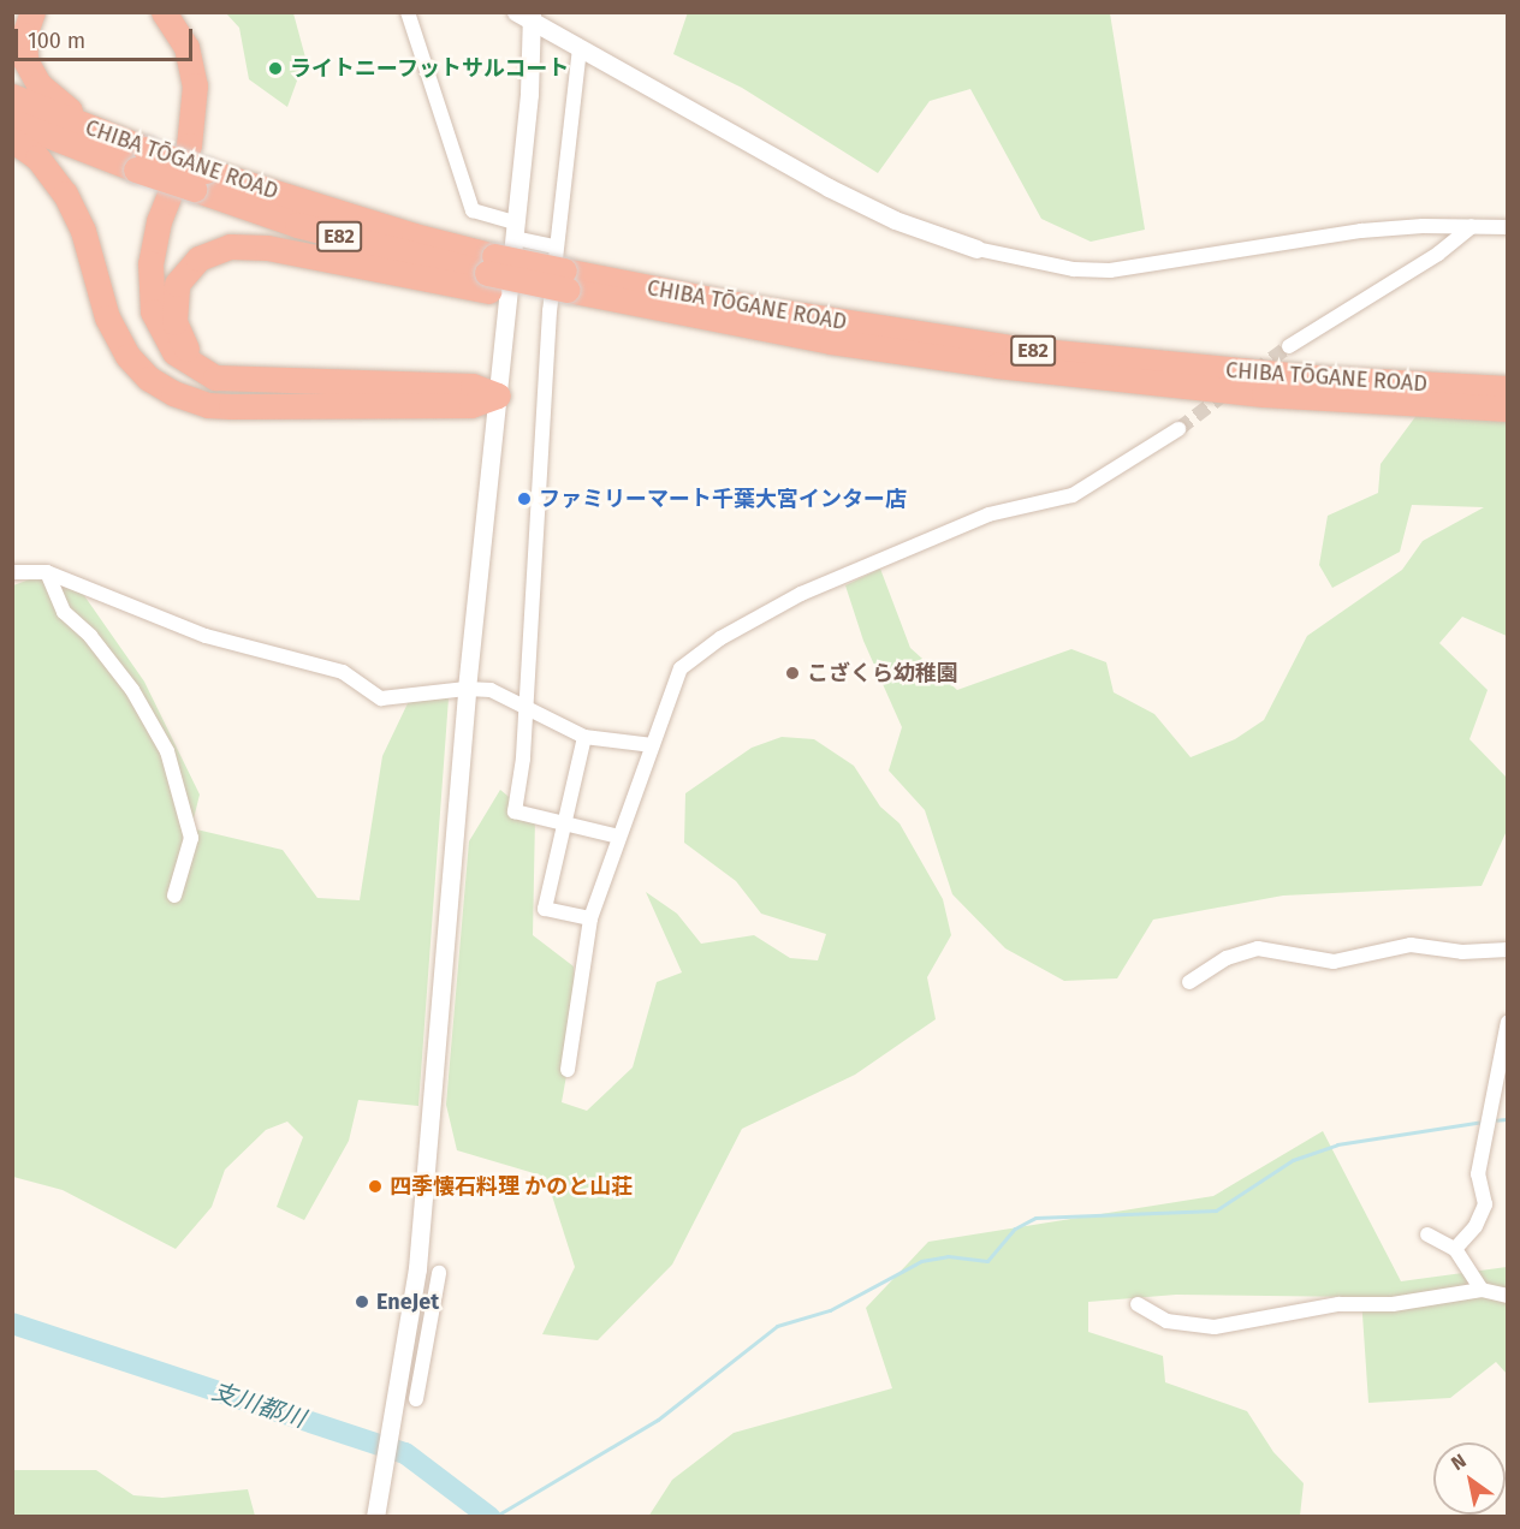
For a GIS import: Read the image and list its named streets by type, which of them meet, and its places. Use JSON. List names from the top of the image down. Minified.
{"streets":{"highway":["CHIBA TŌGANE ROAD","E82"]},"water":["支川都川"],"places":["ライトニーフットサルコート","ファミリーマート千葉大宮インター店","こざくら幼稚園","四季懐石料理 かのと山荘","EneJet"],"scale_bar":"100 m","north":"top left"}
